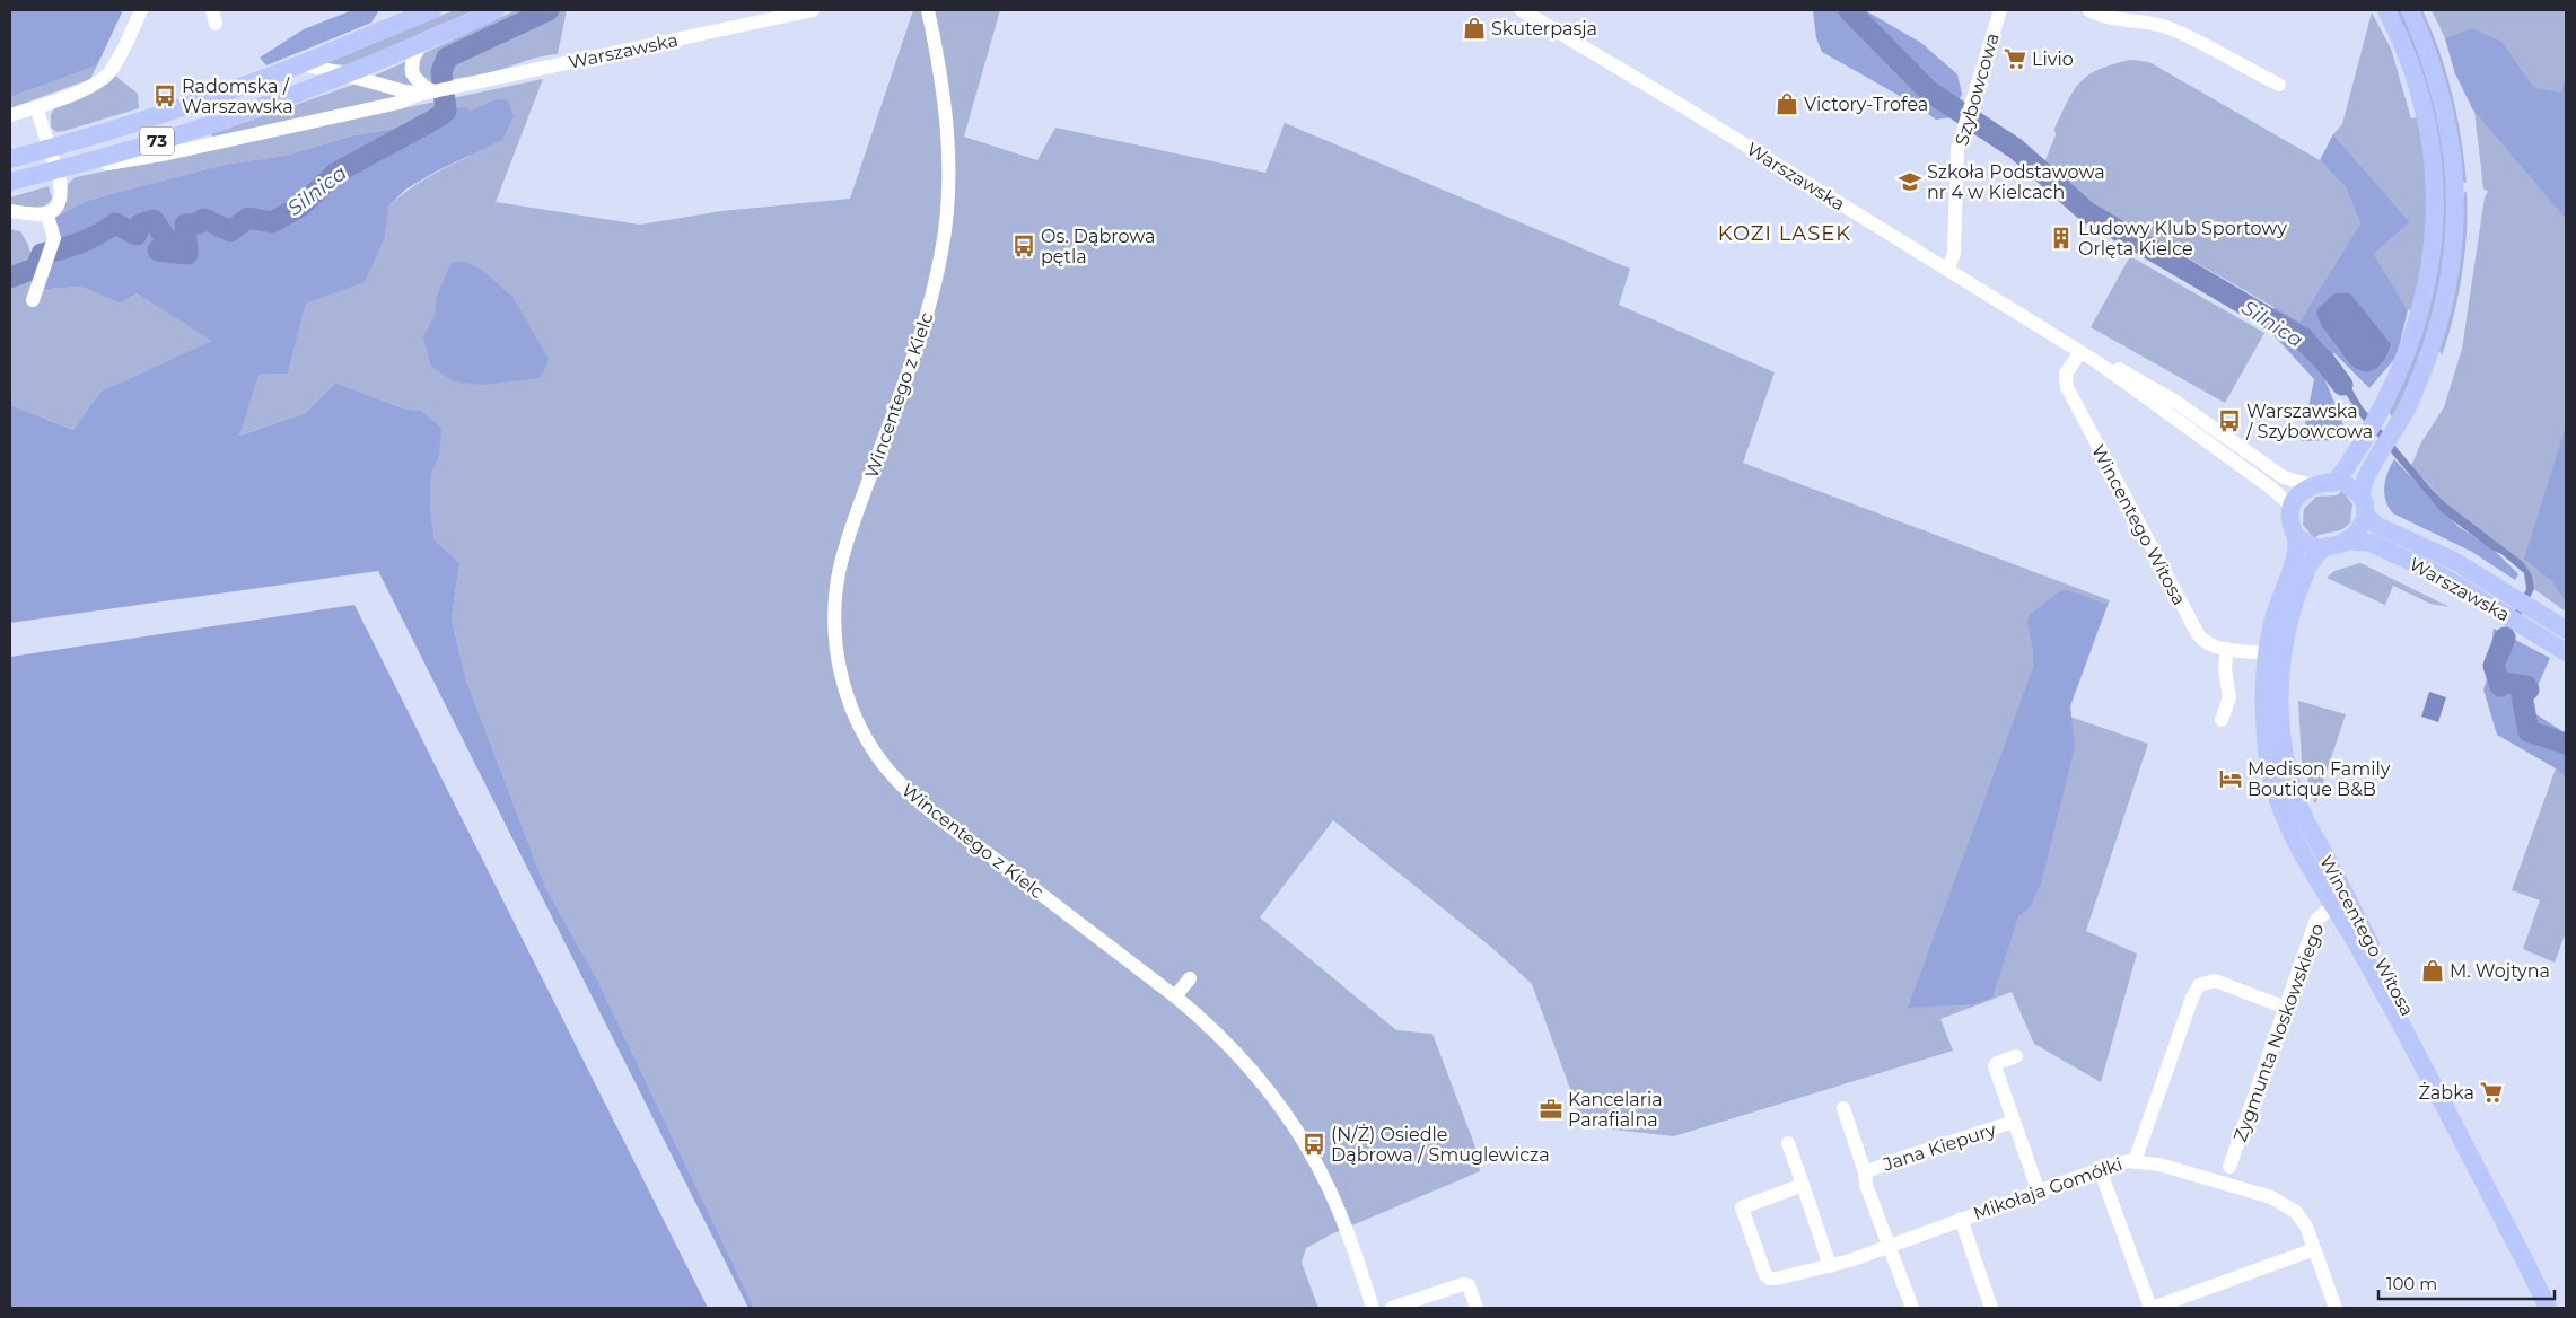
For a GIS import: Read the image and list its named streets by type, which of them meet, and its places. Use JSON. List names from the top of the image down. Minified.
{"streets":{"main road":["Warszawska","73","Wincentego Witosa"],"street":["Szybowcowa","Wincentego z Kielc","Zygmunta Noskowskiego","Jana Kiepury","Mikołaja Gomółki"]},"crossings":[["Warszawska","Szybowcowa"],["Warszawska","73"],["Warszawska","Wincentego Witosa"],["Wincentego Witosa","Zygmunta Noskowskiego"],["Jana Kiepury","Mikołaja Gomółki"]],"districts":["KOZI LASEK"],"water":["Silnica"],"places":{"shop":["Skuterpasja","Victory-Trofea","M. Wojtyna"],"supermarket":["Livio","Żabka"],"bus stop":["Radomska / Warszawska","Os. Dąbrowa pętla","Warszawska / Szybowcowa","(N/Ż) Osiedle Dąbrowa / Smuglewicza"],"school or university":["Szkoła Podstawowa nr 4 w Kielcach"],"building":["Ludowy Klub Sportowy Orlęta Kielce"],"hotel":["Medison Family Boutique B&B"],"office":["Kancelaria Parafialna"]},"scale_bar":"100 m"}
